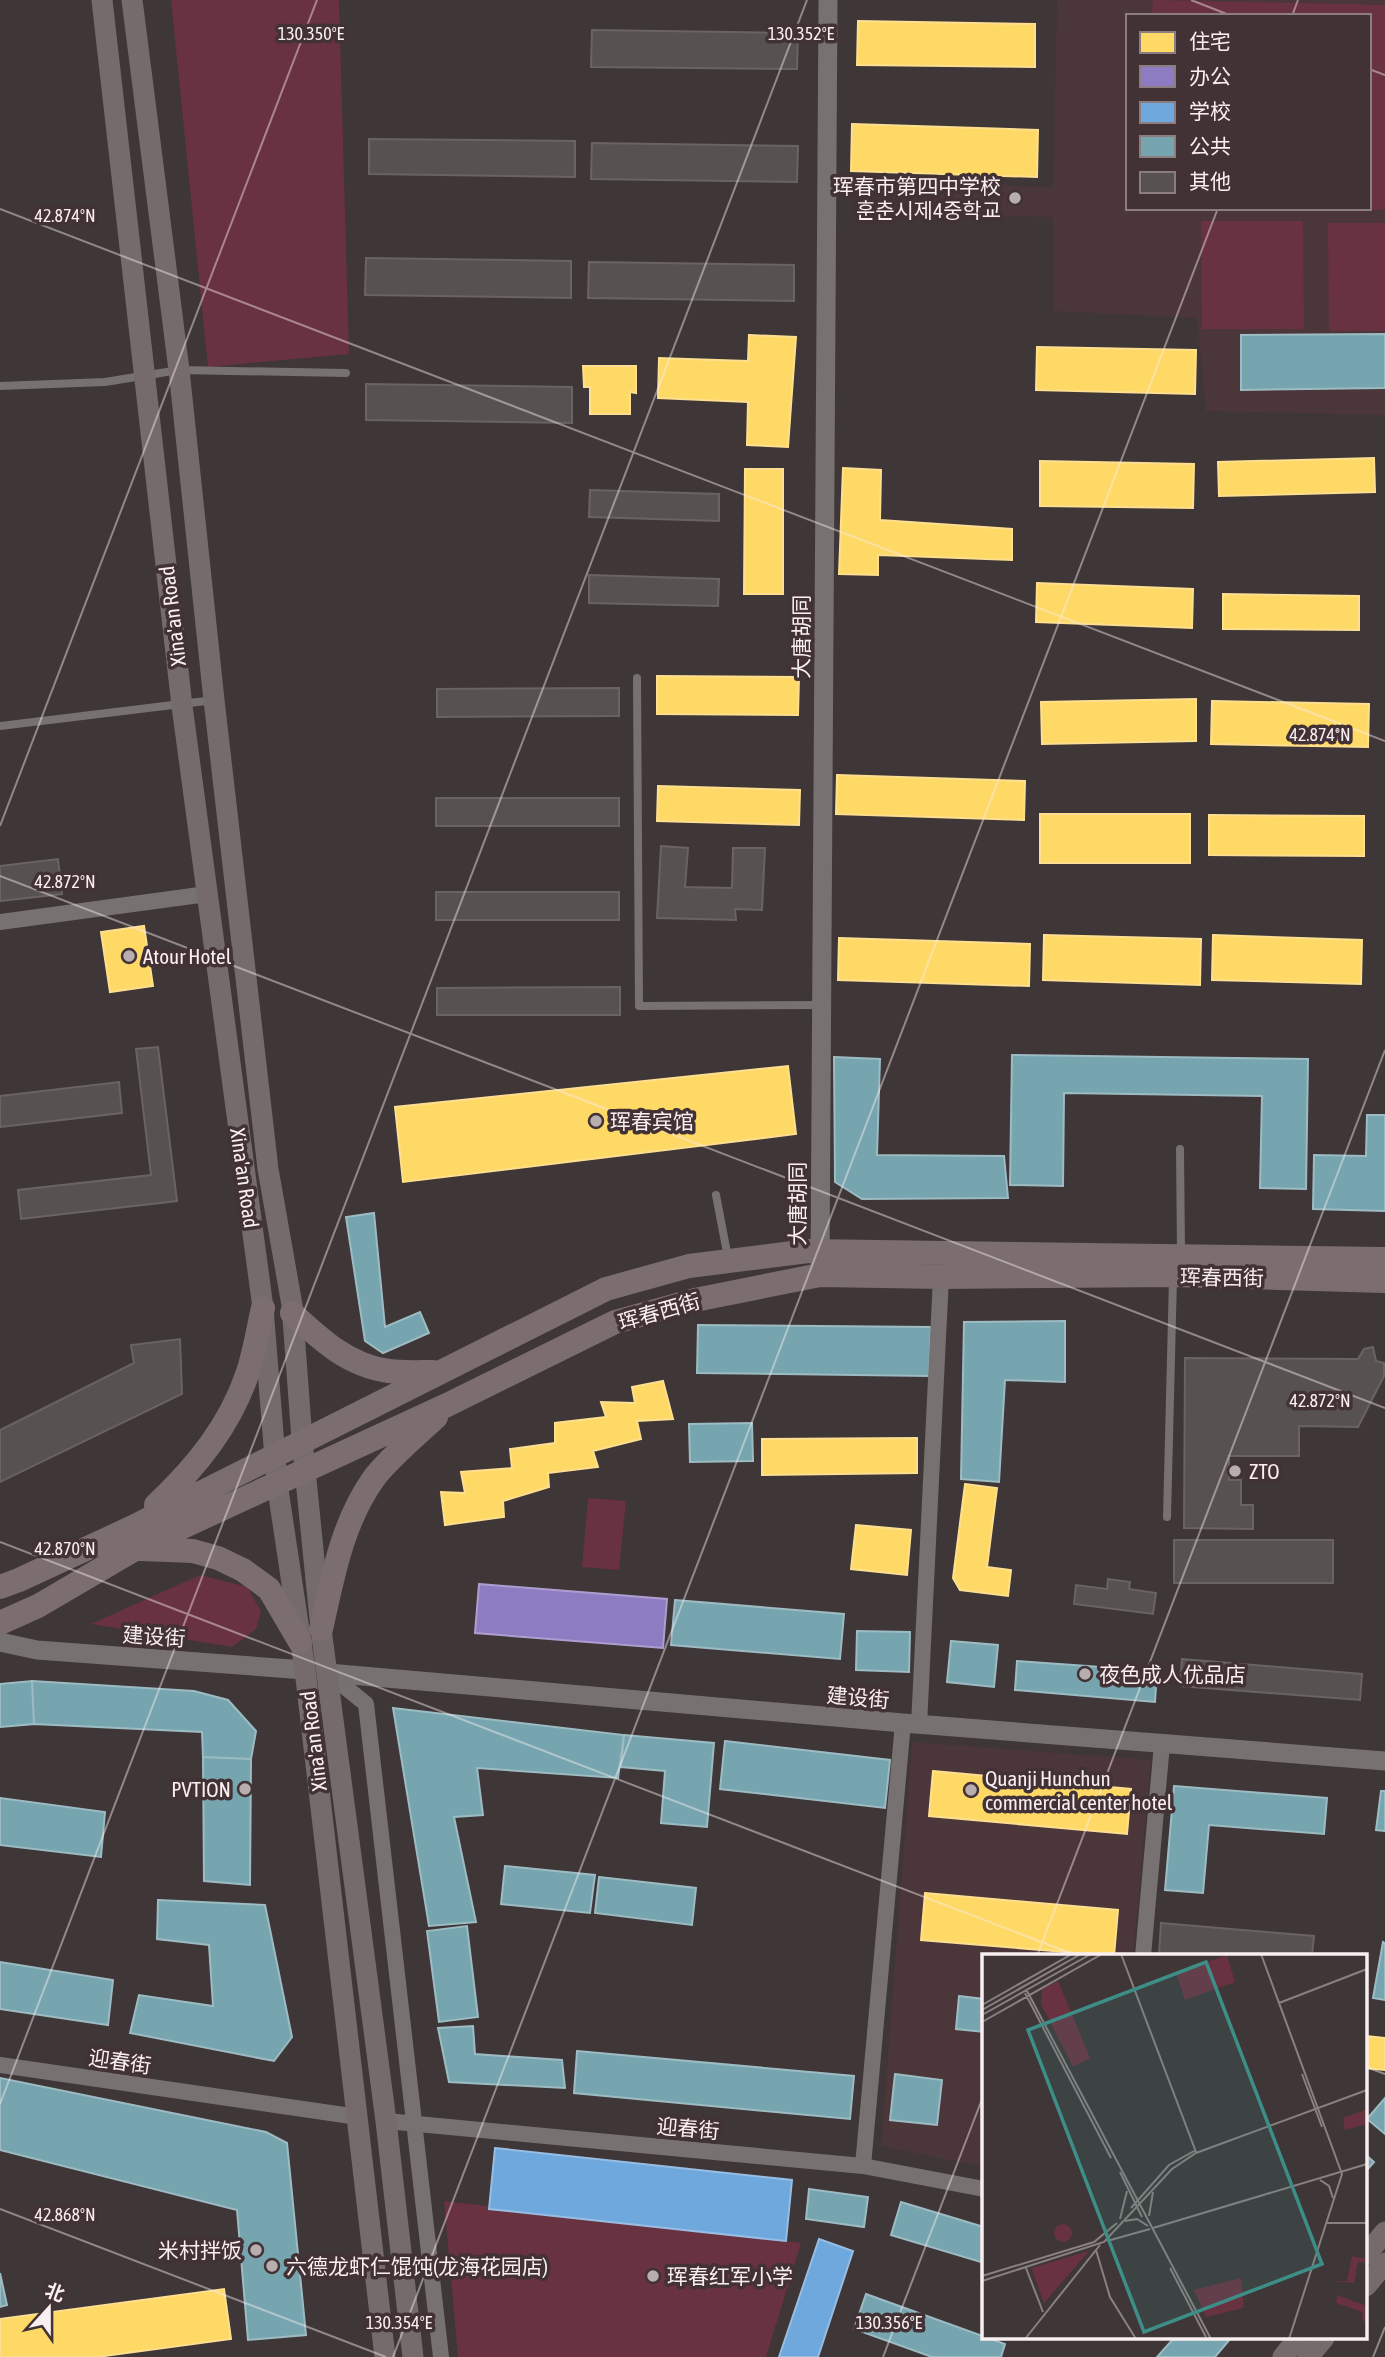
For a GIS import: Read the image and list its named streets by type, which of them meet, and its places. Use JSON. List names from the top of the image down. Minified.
{"streets":{"main road":["Xina'an Road","珲春西街"],"street":["大唐胡同","建设街","迎春街"]},"crossings":[["Xina'an Road","珲春西街"],["Xina'an Road","建设街"],["Xina'an Road","迎春街"],["大唐胡同","珲春西街"]],"places":["珲春市第四中学校 훈춘시제4중학교","Atour Hotel","珲春宾馆","ZTO","夜色成人优品店","PVTION","Quanji Hunchun commercial center hotel","米村拌饭","六德龙虾仁馄饨(龙海花园店)","珲春红军小学"],"legend":["住宅","办公","学校","公共","其他"],"north":"top","coordinates":["130.350°E","130.352°E","42.874°N","42.872°N","42.870°N","42.868°N","130.354°E","130.356°E"]}
